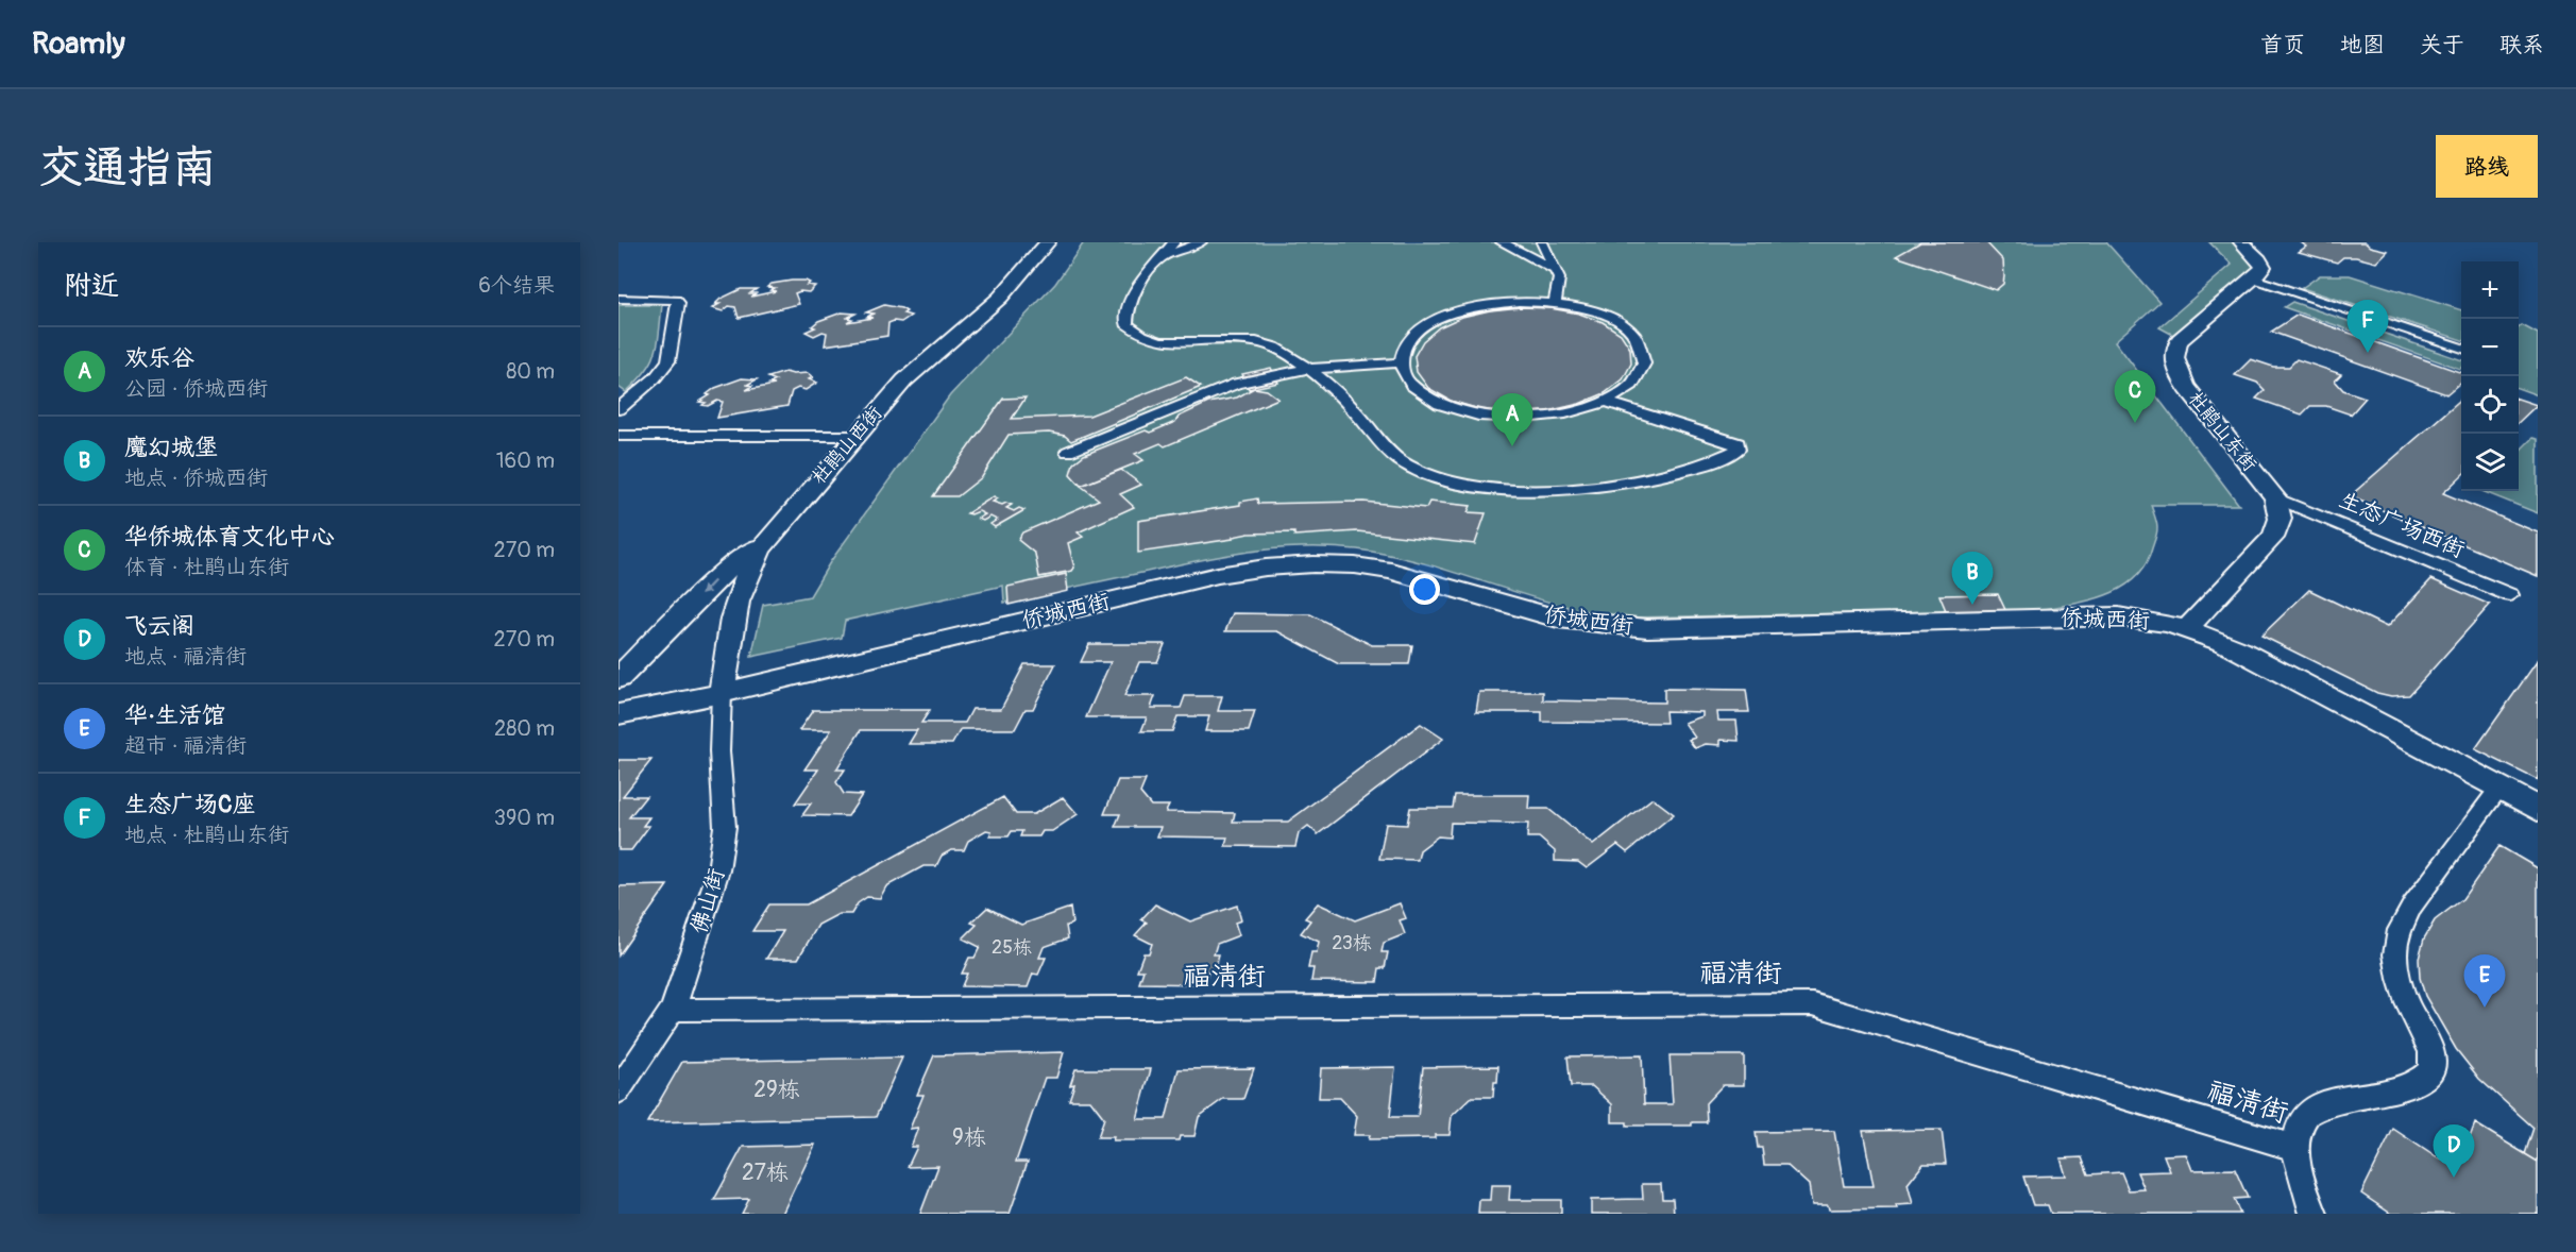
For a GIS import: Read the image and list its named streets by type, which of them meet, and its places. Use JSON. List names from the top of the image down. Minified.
{"streets":{"street":["杜鹃山东街","杜鹃山西街","生态广场西街","侨城西街","佛山街","福清街"]},"crossings":[["杜鹃山东街","生态广场西街"],["杜鹃山西街","侨城西街"],["杜鹃山西街","佛山街"],["侨城西街","佛山街"],["侨城西街","福清街"],["佛山街","福清街"]],"house_numbers":["23栋","25栋","29栋","9栋","27栋"],"page":{"header":"Roamly","nav":["首页","地图","关于","联系"],"buttons":"路线","title":"交通指南","heading":["附近","6个结果"],"map_buttons":["+","−"],"pins":["F","C","A","B","E","D"],"list":[{"mark":"A","name":"欢乐谷","note":"公园 · 侨城西街","value":"80 m"},{"mark":"B","name":"魔幻城堡","note":"地点 · 侨城西街","value":"160 m"},{"mark":"C","name":"华侨城体育文化中心","note":"体育 · 杜鹃山东街","value":"270 m"},{"mark":"D","name":"飞云阁","note":"地点 · 福清街","value":"270 m"},{"mark":"E","name":"华·生活馆","note":"超市 · 福清街","value":"280 m"},{"mark":"F","name":"生态广场C座","note":"地点 · 杜鹃山东街","value":"390 m"}]}}
